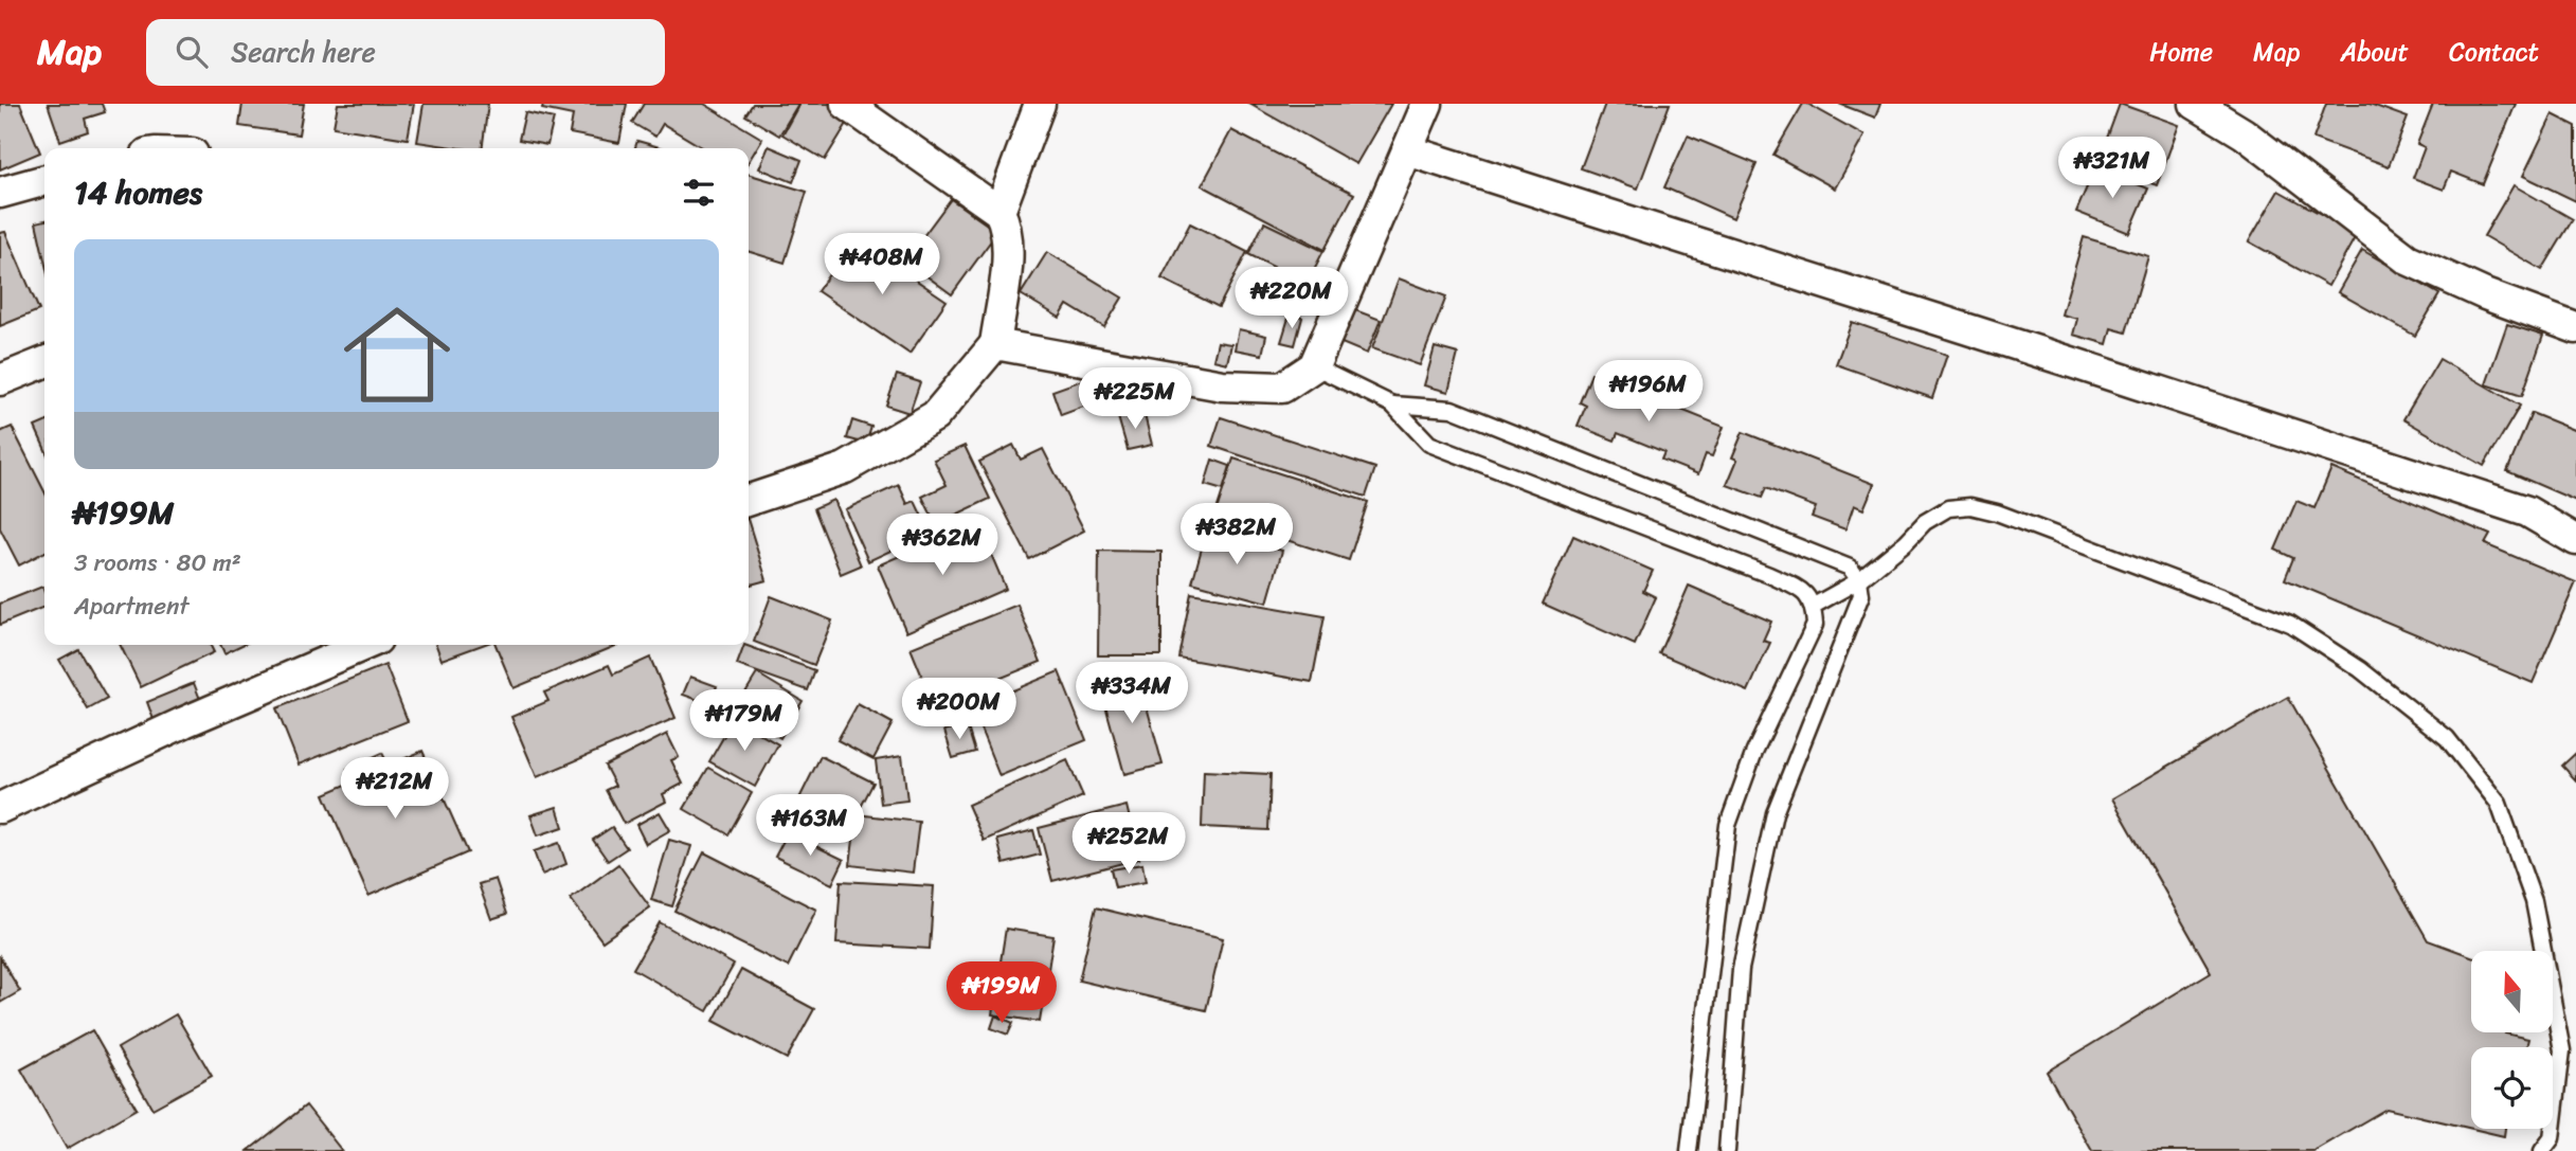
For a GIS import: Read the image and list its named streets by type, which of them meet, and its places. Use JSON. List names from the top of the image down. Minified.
{"north":"top","page":{"header":"Map","search":"Search here","nav":["Home","Map","About","Contact"],"price":["₦321M","₦408M","₦220M","₦196M","₦225M","₦382M","₦362M","₦334M","₦200M","₦179M","₦212M","₦163M","₦252M","₦199M"],"heading":"14 homes","list":[{"name":"₦199M","note":"3 rooms · 80 m² · Apartment"}]}}
